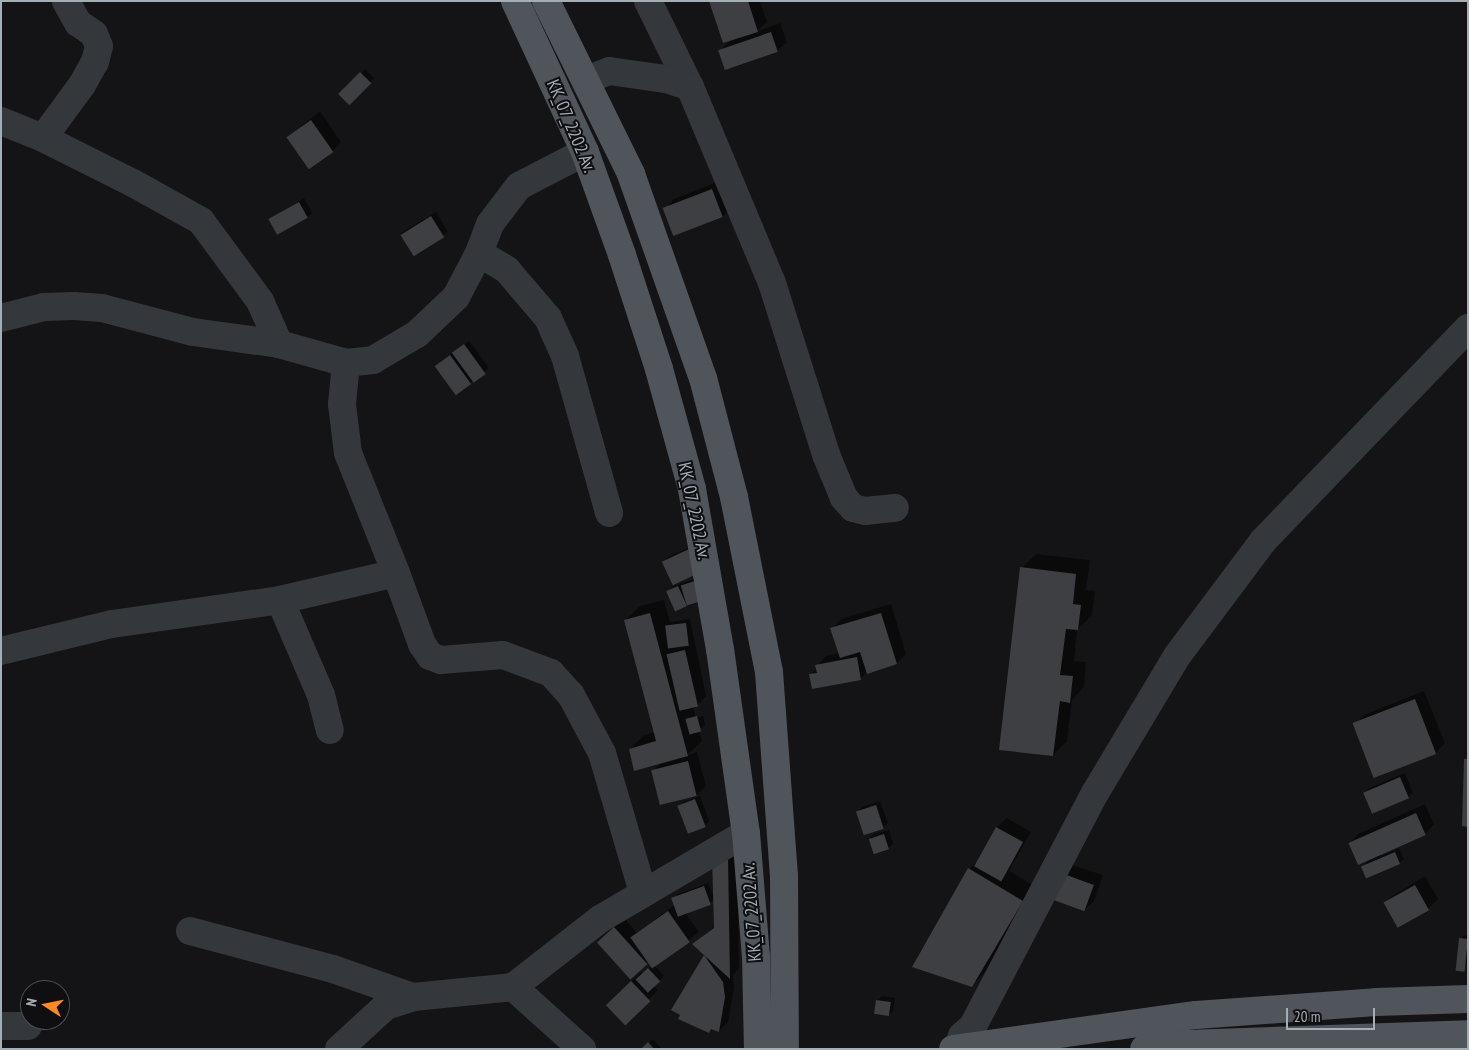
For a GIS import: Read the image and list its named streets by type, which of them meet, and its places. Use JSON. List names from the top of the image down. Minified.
{"streets":{"main road":["KK_07_2202 Av."]},"scale_bar":"20 m","north":"left"}
